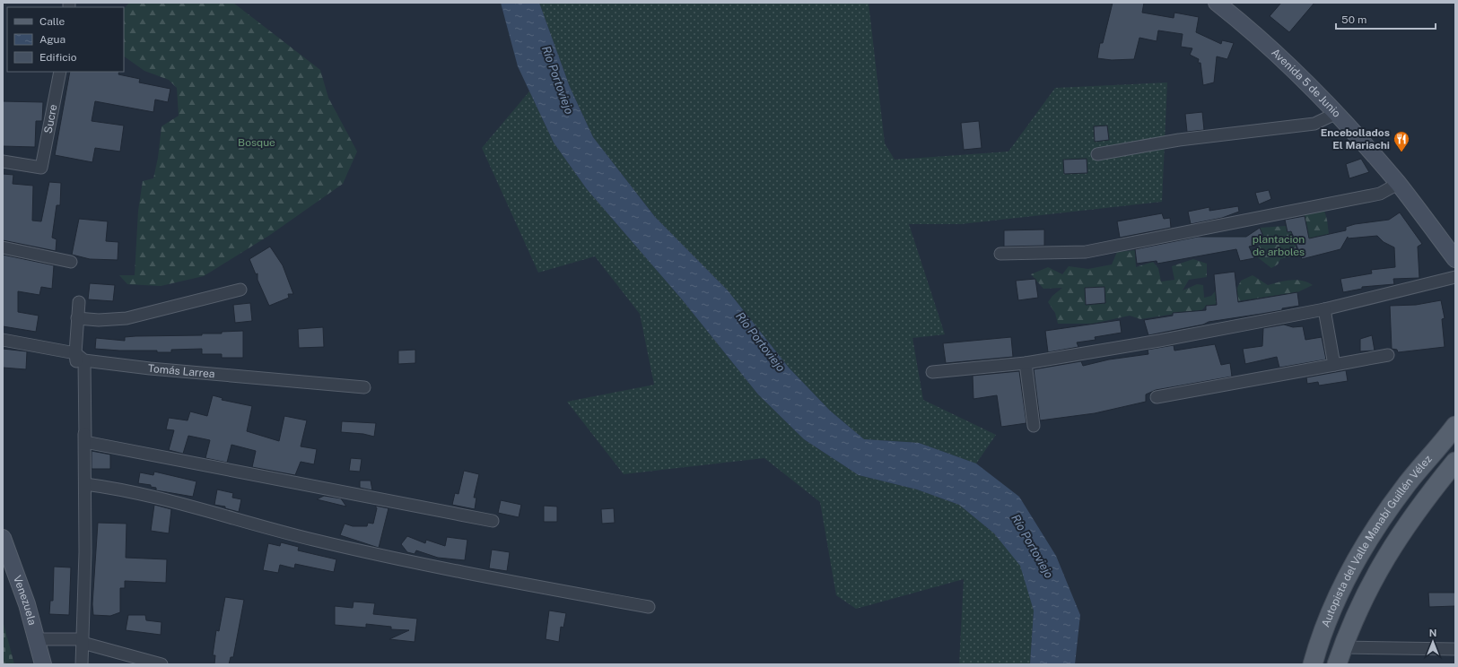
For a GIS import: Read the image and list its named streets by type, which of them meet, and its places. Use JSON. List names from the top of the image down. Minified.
{"streets":{"main road":["Autopista del Valle Manabí Guillén Vélez"],"street":["Avenida 5 de Junio","Sucre","Tomás Larrea","Venezuela"]},"water":["Río Portoviejo"],"parks":["Bosque","plantacion de arboles"],"places":{"restaurant":["Encebollados El Mariachi"]},"legend":["Calle","Agua","Edificio"],"scale_bar":"50 m","north":"top"}
